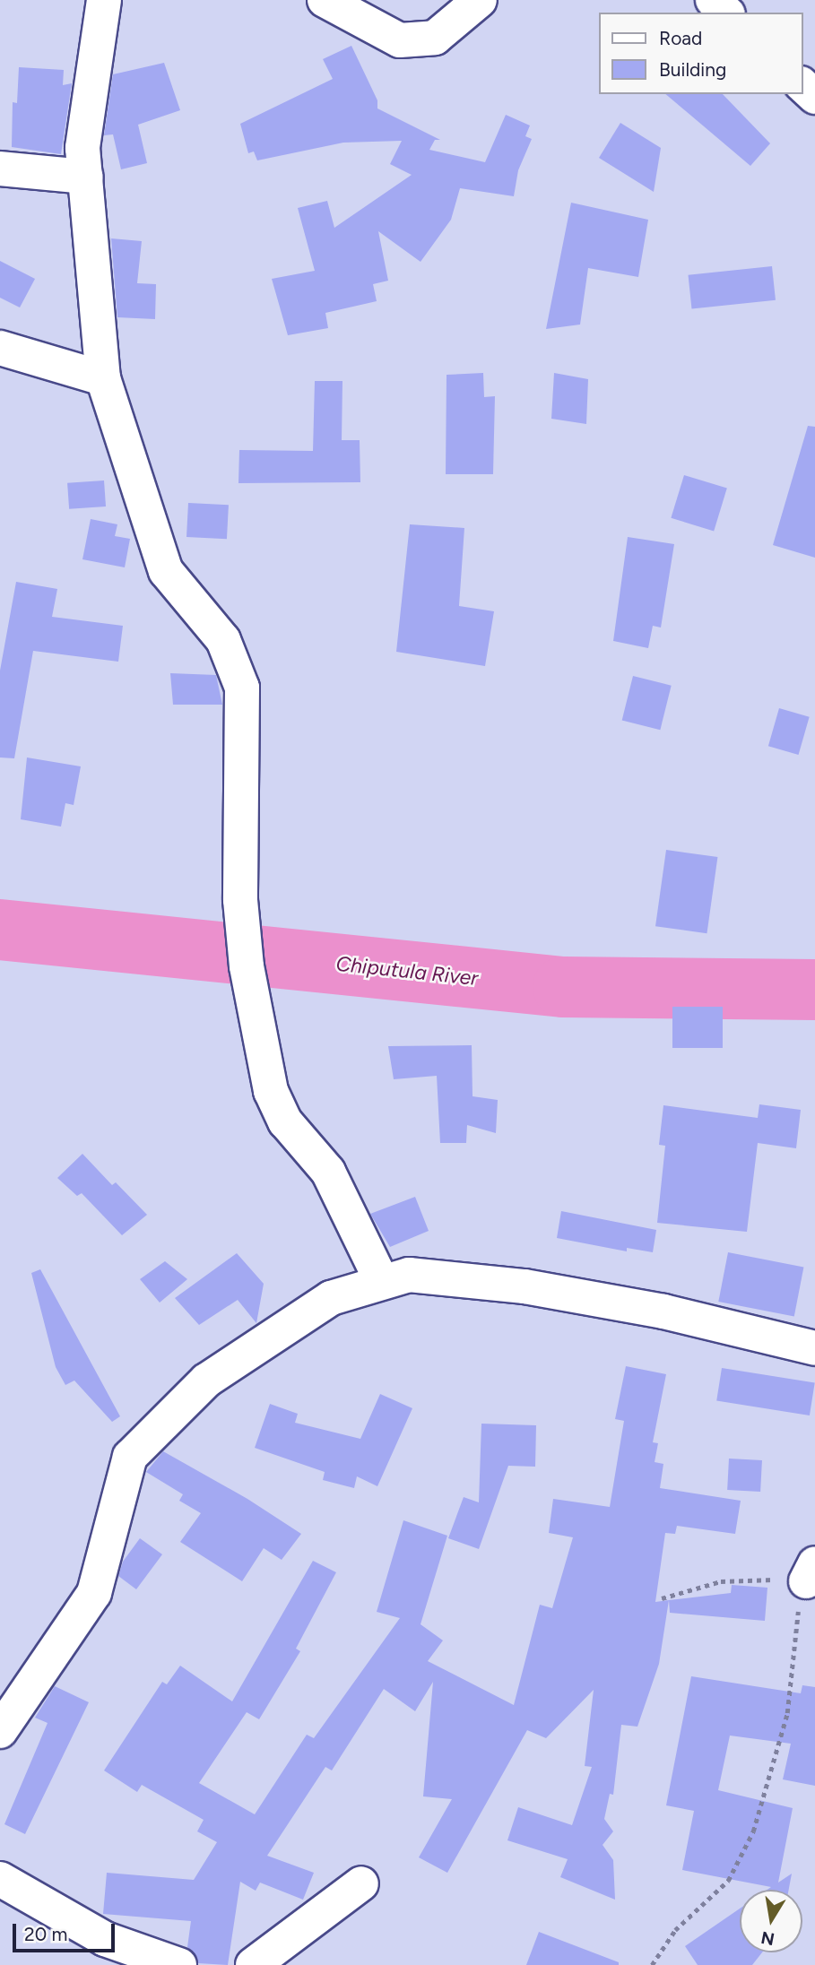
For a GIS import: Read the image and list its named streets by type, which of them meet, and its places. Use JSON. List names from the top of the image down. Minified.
{"water":["Chiputula River"],"legend":["Road","Building"],"scale_bar":"20 m","north":"bottom"}
